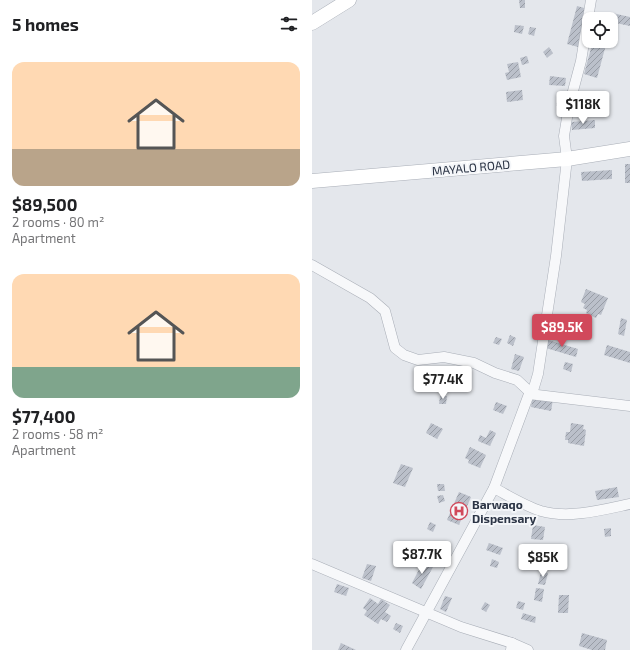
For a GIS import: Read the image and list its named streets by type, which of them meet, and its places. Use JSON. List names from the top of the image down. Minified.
{"streets":{"street":["MAYALO ROAD"]},"places":{"hospital":["Barwaqo Dispensary"]},"page":{"heading":"5 homes","list":[{"name":"$89,500","note":"2 rooms · 80 m² · Apartment"},{"name":"$77,400","note":"2 rooms · 58 m² · Apartment"}],"price":["$118K","$89.5K","$77.4K","$87.7K","$85K"]}}
